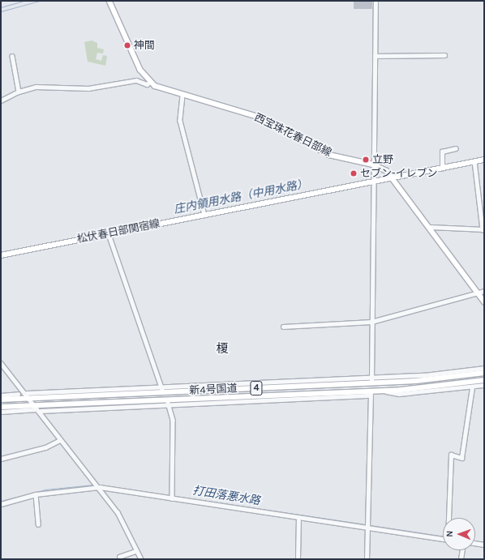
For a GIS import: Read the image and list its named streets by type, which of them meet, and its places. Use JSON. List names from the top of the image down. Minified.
{"streets":{"highway":["4","新4号国道"],"main road":["西宝珠花春日部線","松伏春日部関宿線"]},"crossings":[["西宝珠花春日部線","松伏春日部関宿線"]],"districts":["榎"],"water":["庄内領用水路（中用水路）","打田落悪水路"],"places":["神間","立野","セブン-イレブン"],"north":"left"}
